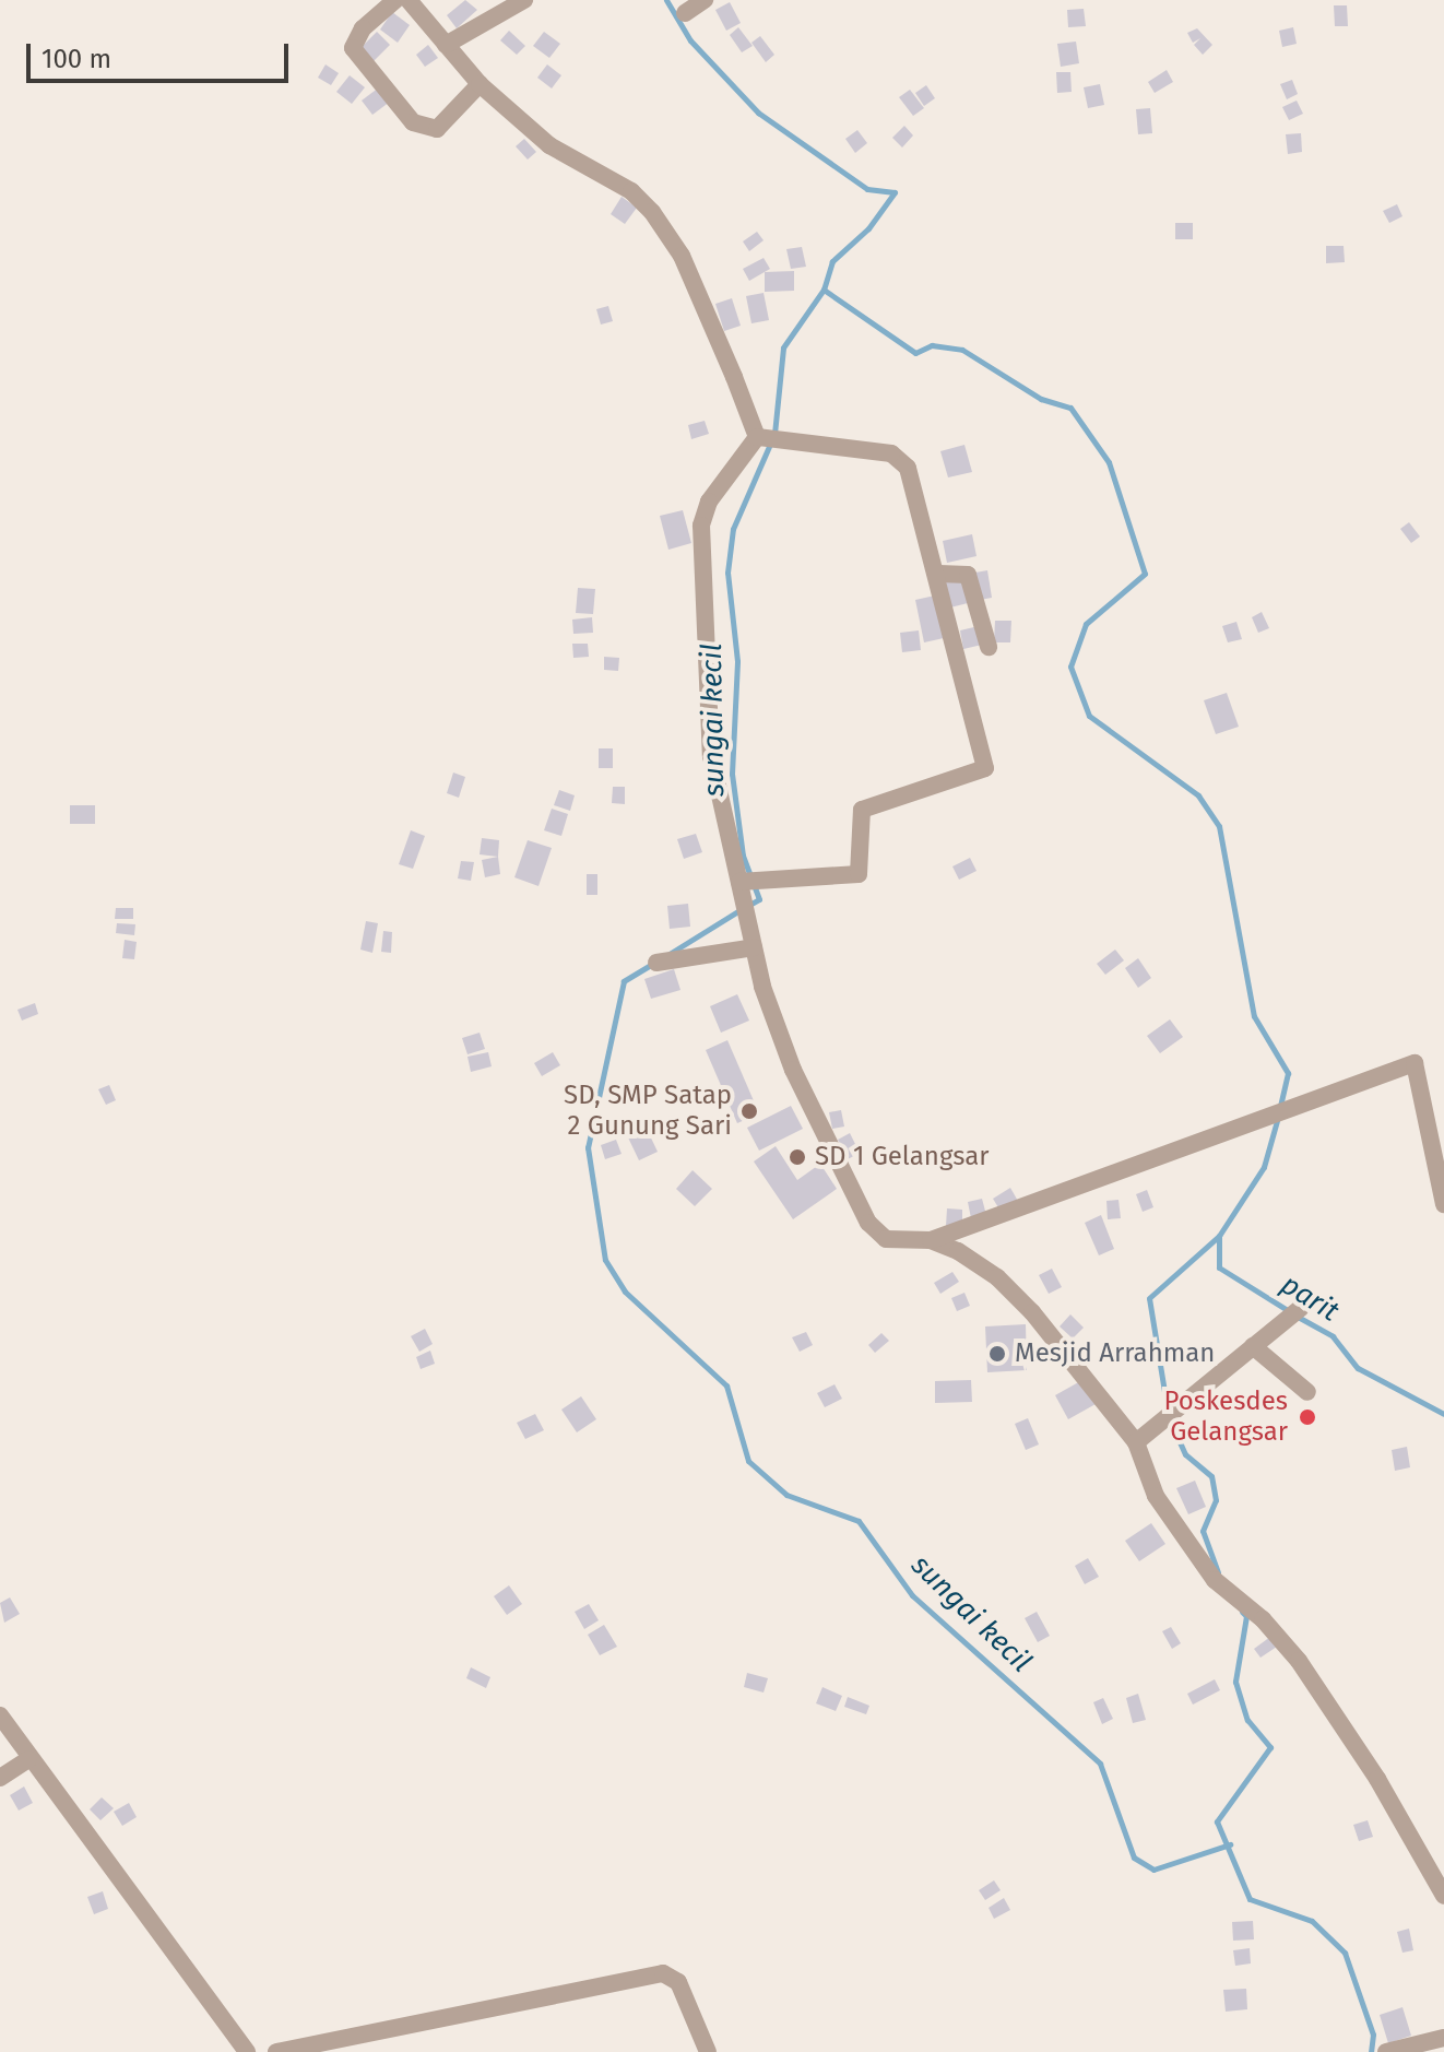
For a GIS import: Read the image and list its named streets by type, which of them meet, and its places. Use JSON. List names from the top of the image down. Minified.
{"water":["sungai kecil","parit"],"places":["SD, SMP Satap 2 Gunung Sari","SD 1 Gelangsar","Mesjid Arrahman","Poskesdes Gelangsar"],"scale_bar":"100 m"}
